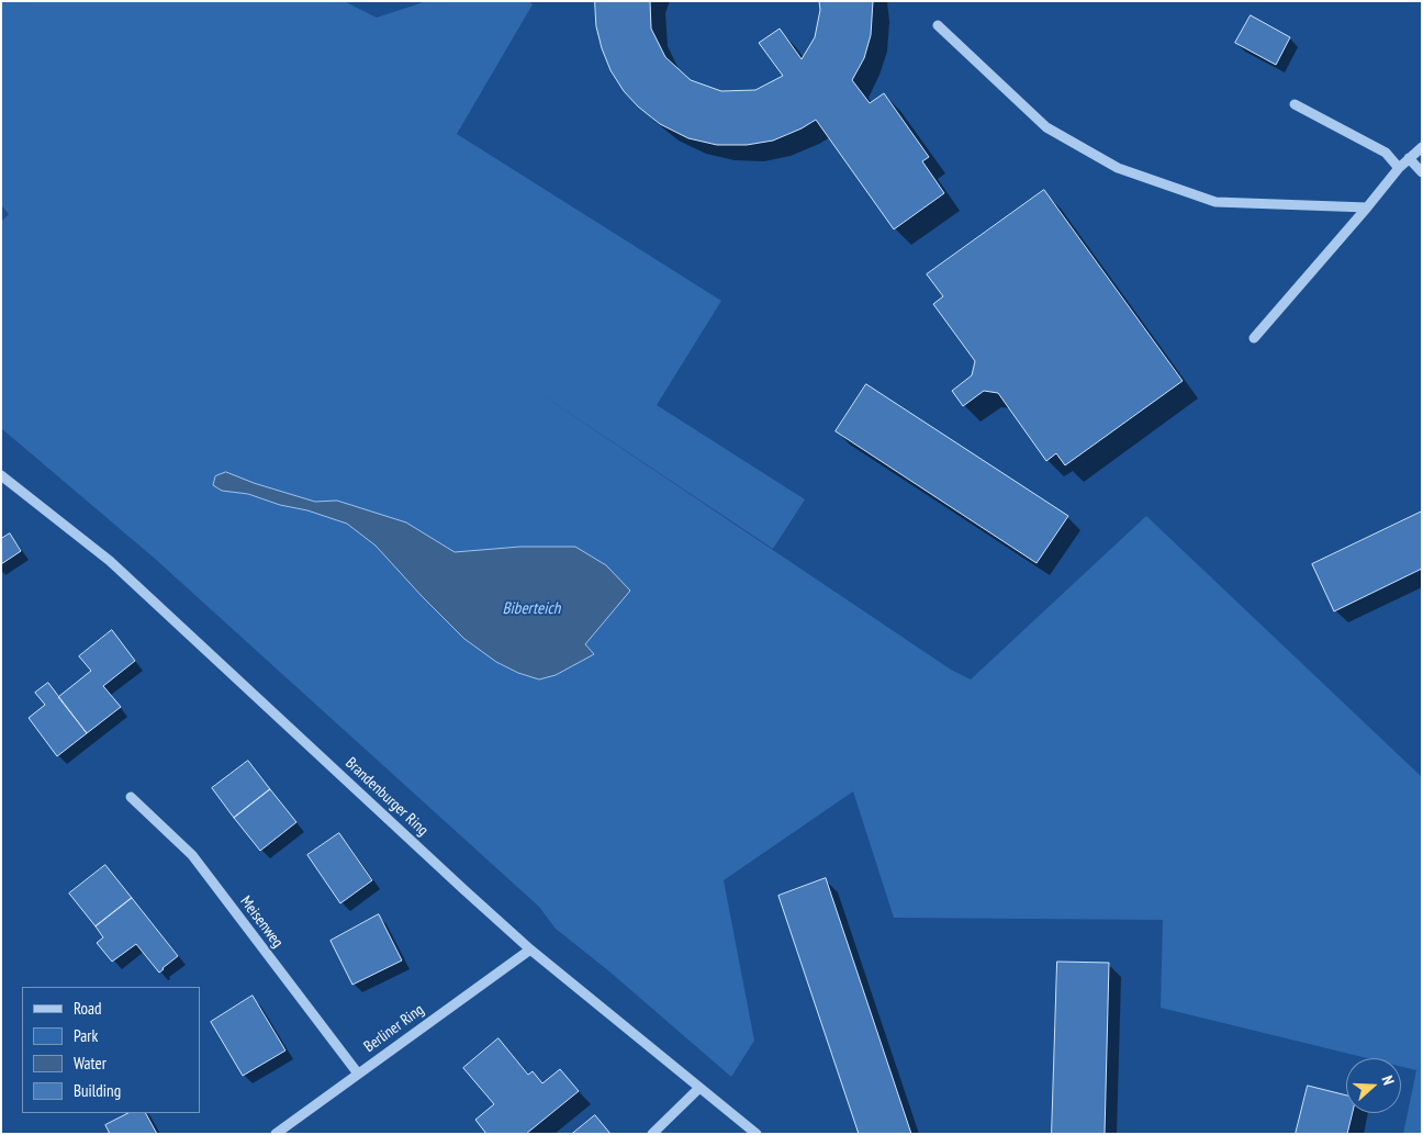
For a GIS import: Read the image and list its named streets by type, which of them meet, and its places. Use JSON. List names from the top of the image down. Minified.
{"streets":{"street":["Brandenburger Ring","Meisenweg","Berliner Ring"]},"crossings":[["Brandenburger Ring","Berliner Ring"],["Meisenweg","Berliner Ring"]],"water":["Biberteich"],"legend":["Road","Park","Water","Building"],"north":"right"}
